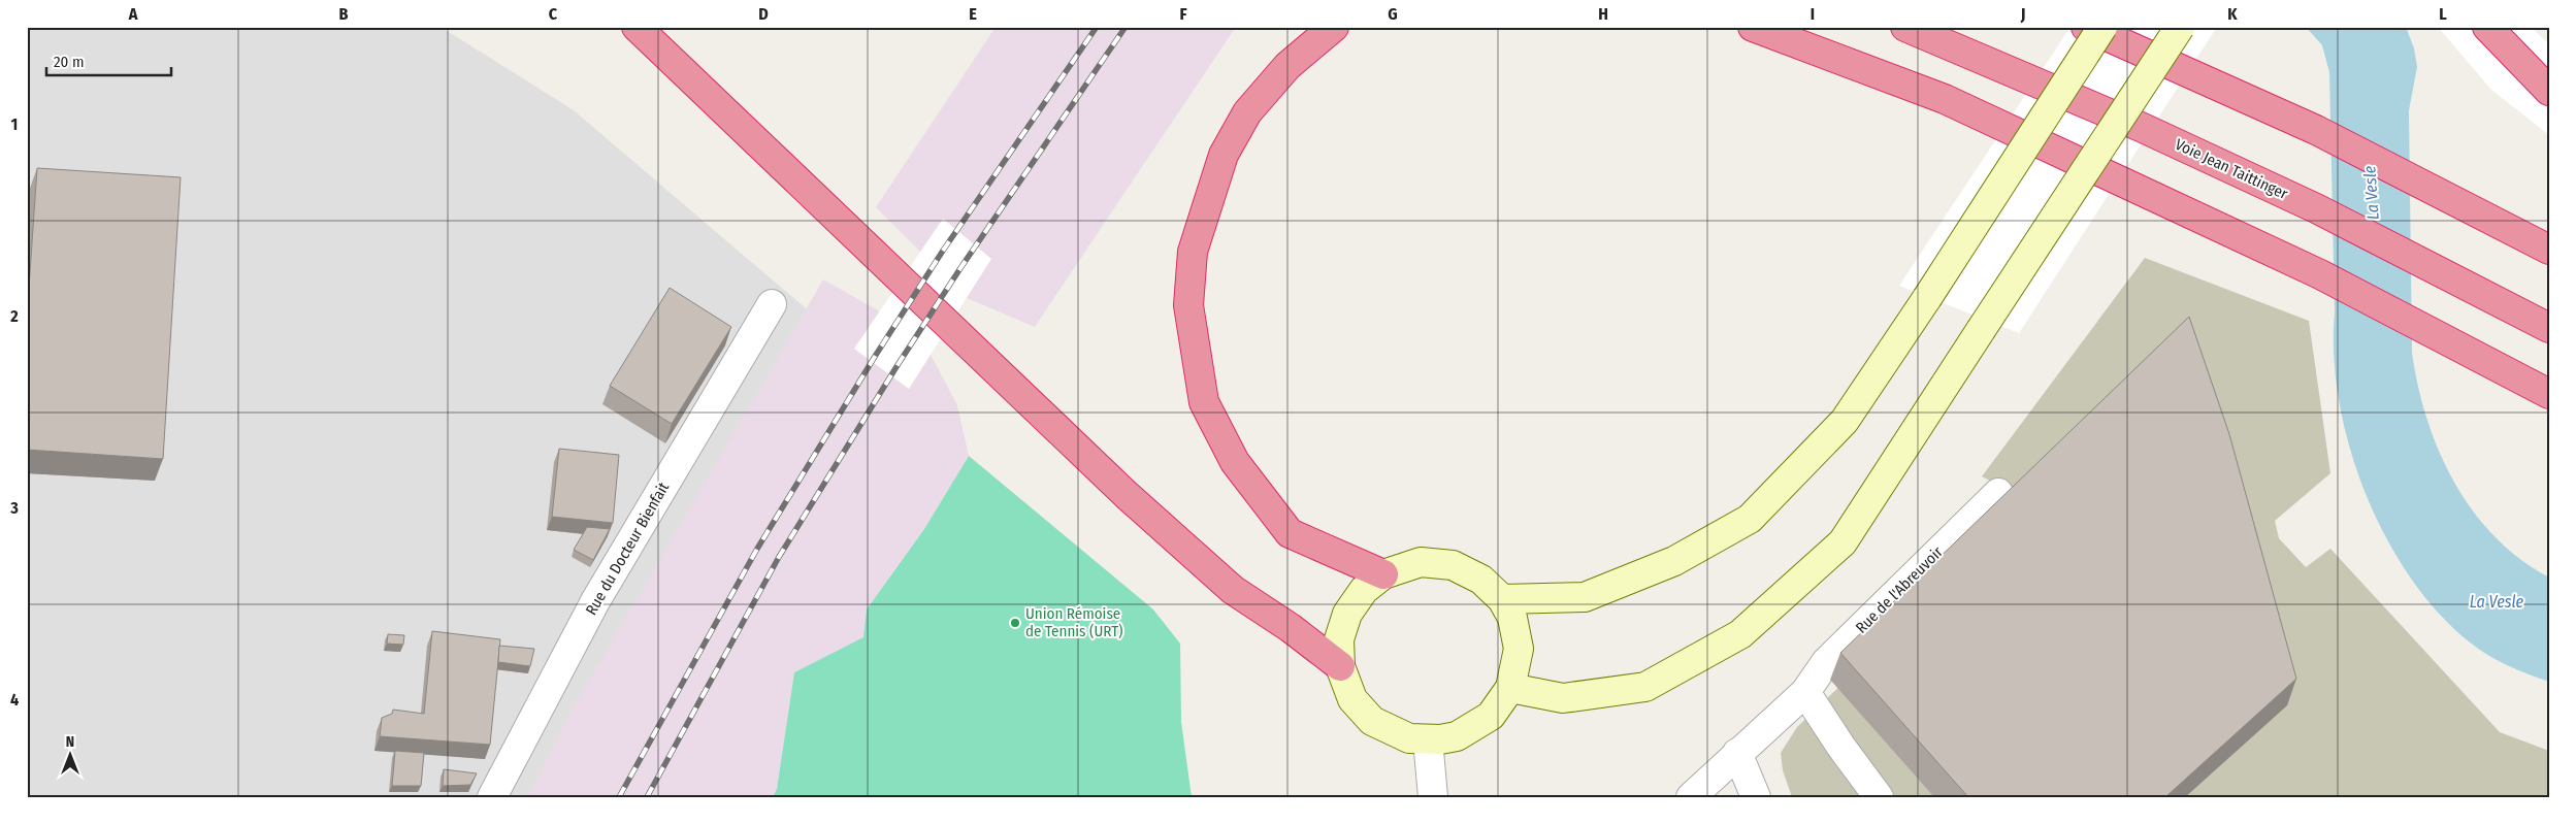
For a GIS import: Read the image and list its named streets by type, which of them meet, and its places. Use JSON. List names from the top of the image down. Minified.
{"streets":{"highway":["Voie Jean Taittinger"],"street":["Rue du Docteur Bienfait","Rue de l'Abreuvoir"]},"water":["La Vesle"],"places":["Union Rémoise de Tennis (URT)"],"scale_bar":"20 m","north":"top","grid":{"columns":["A","B","C","D","E","F","G","H","I","J","K","L"],"rows":["1","2","3","4"]}}
